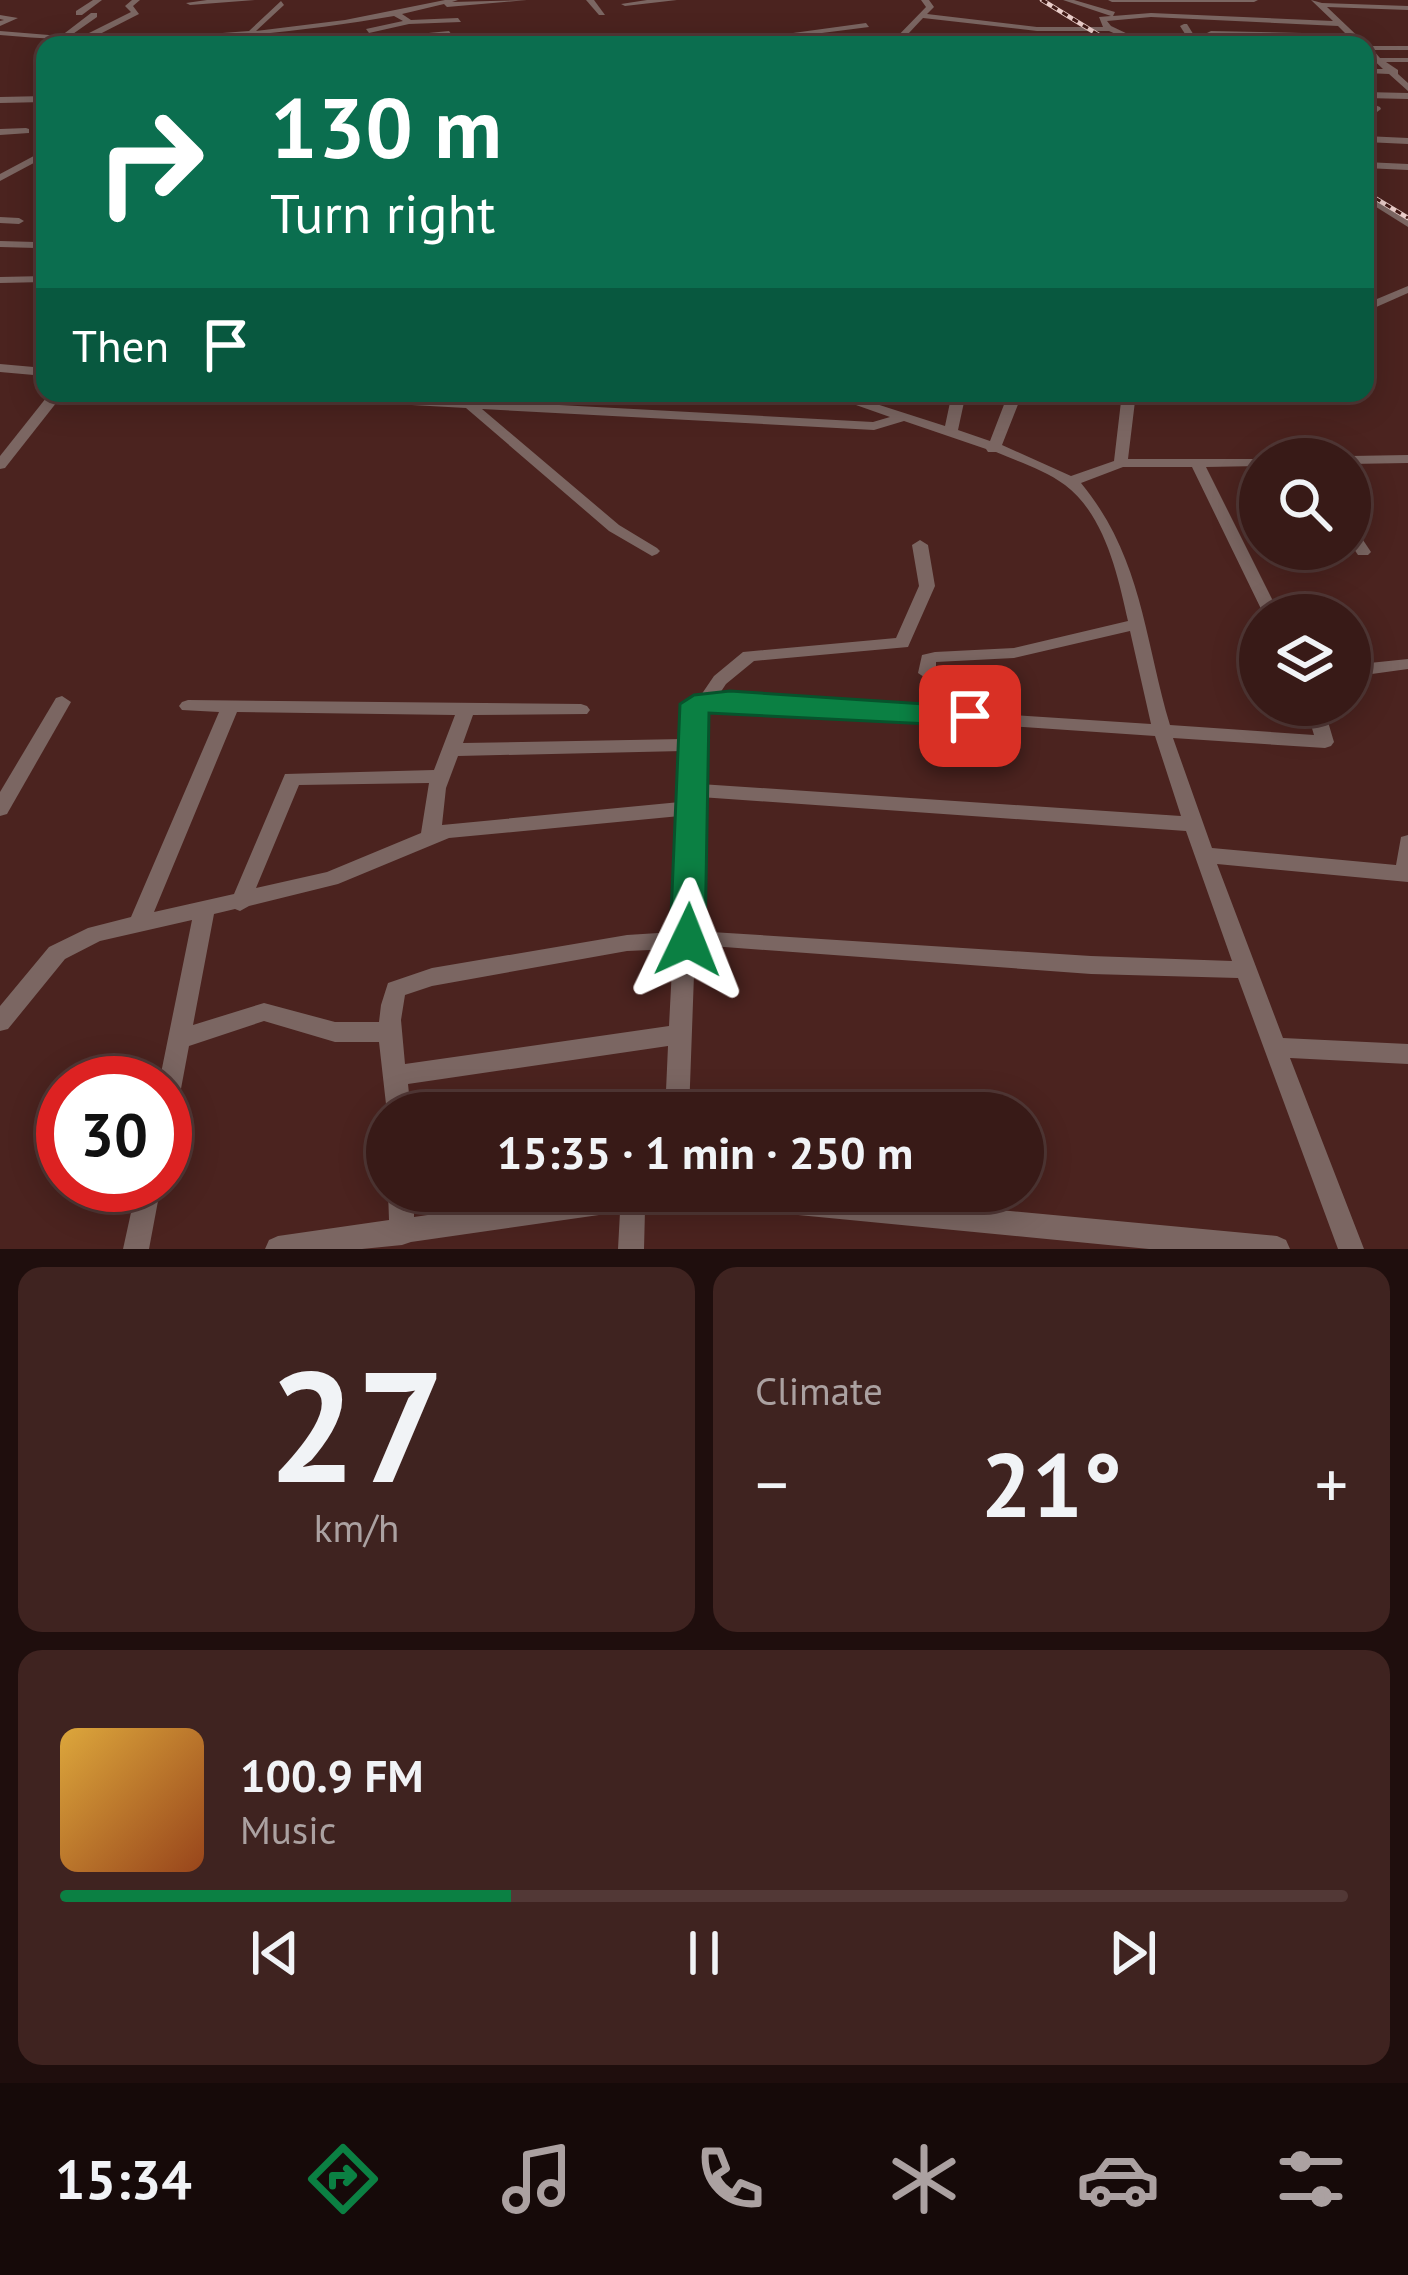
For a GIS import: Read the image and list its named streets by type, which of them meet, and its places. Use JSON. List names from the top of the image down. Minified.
{"page":{"turn":["130 m","Turn right"],"then":"Then","limit":"30","trip":"15:35 · 1 min · 250 m","tile":[["27","km/h"],"Climate"],"heat":["−","21°","+"],"song":["100.9 FM","Music"],"tabs":"15:34"}}
